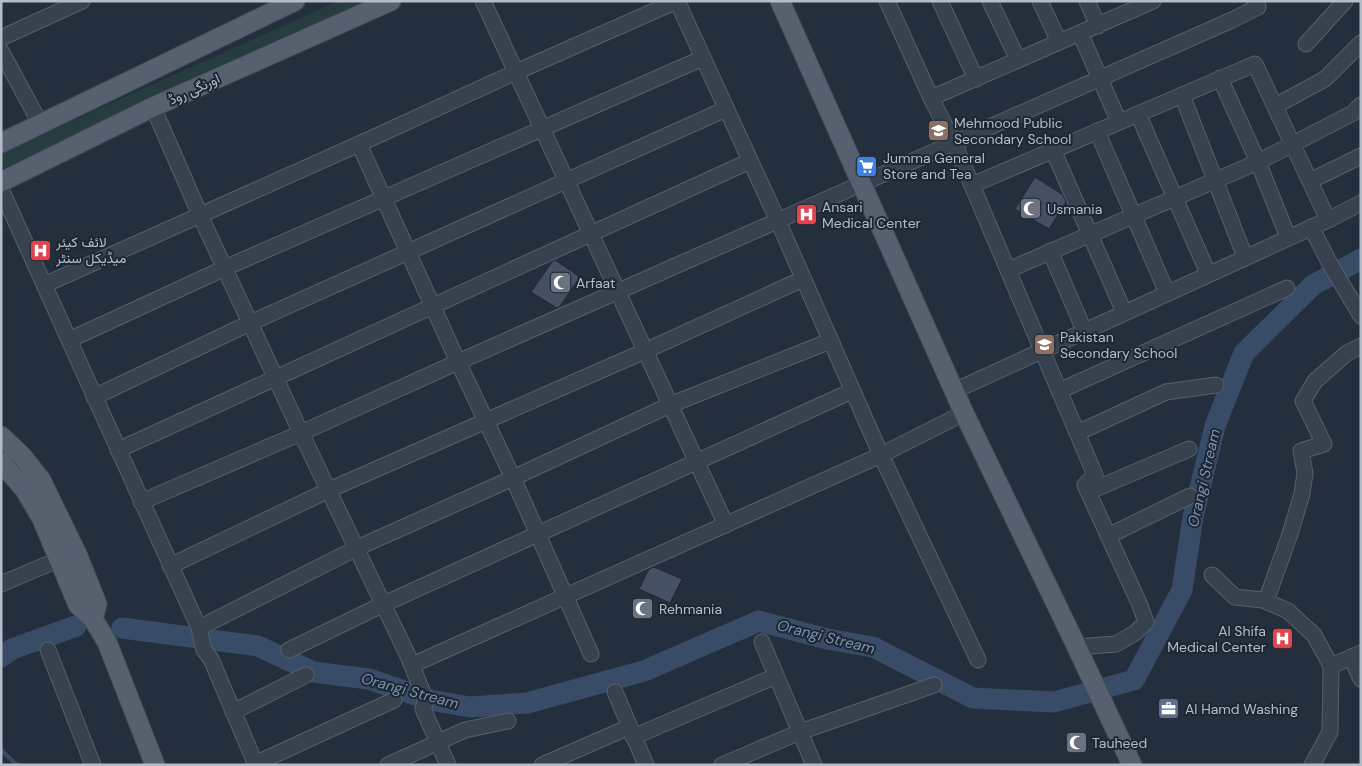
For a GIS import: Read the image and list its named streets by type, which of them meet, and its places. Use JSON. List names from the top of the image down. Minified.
{"streets":{"main road":["اورنگی روڈ"]},"water":["Orangi Stream"],"places":{"school or university":["Mehmood Public Secondary School","Pakistan Secondary School"],"supermarket":["Jumma General Store and Tea"],"mosque":["Usmania","Arfaat","Rehmania","Tauheed"],"hospital":["Ansari Medical Center","لائف کیئر میڈیکل سنٹر","Al Shifa Medical Center"],"office":["Al Hamd Washing"]}}
